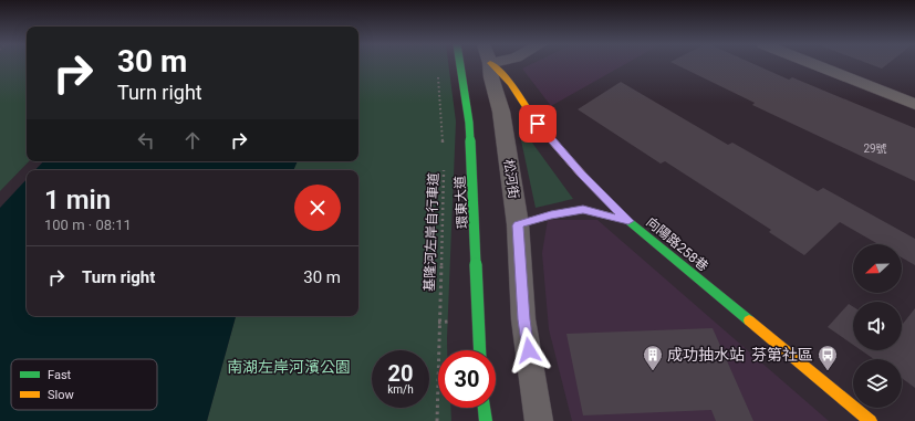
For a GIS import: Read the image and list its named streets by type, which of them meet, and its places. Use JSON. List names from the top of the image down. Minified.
{"streets":{"main road":["環東大道","向陽路258巷"],"street":["松河街"],"path":["基隆河左岸自行車道"]},"parks":["南湖左岸河濱公園"],"places":{"building":["成功抽水站"],"bus stop":["芬第社區"]},"house_numbers":["29號"],"legend":["Fast","Slow"],"north":"left","page":{"turn":["30 m","Turn right"],"heading":["1 min","100 m · 08:11"],"list":[{"name":"Turn right","value":"30 m"}],"speed":"20 km/h","limit":"30"}}
